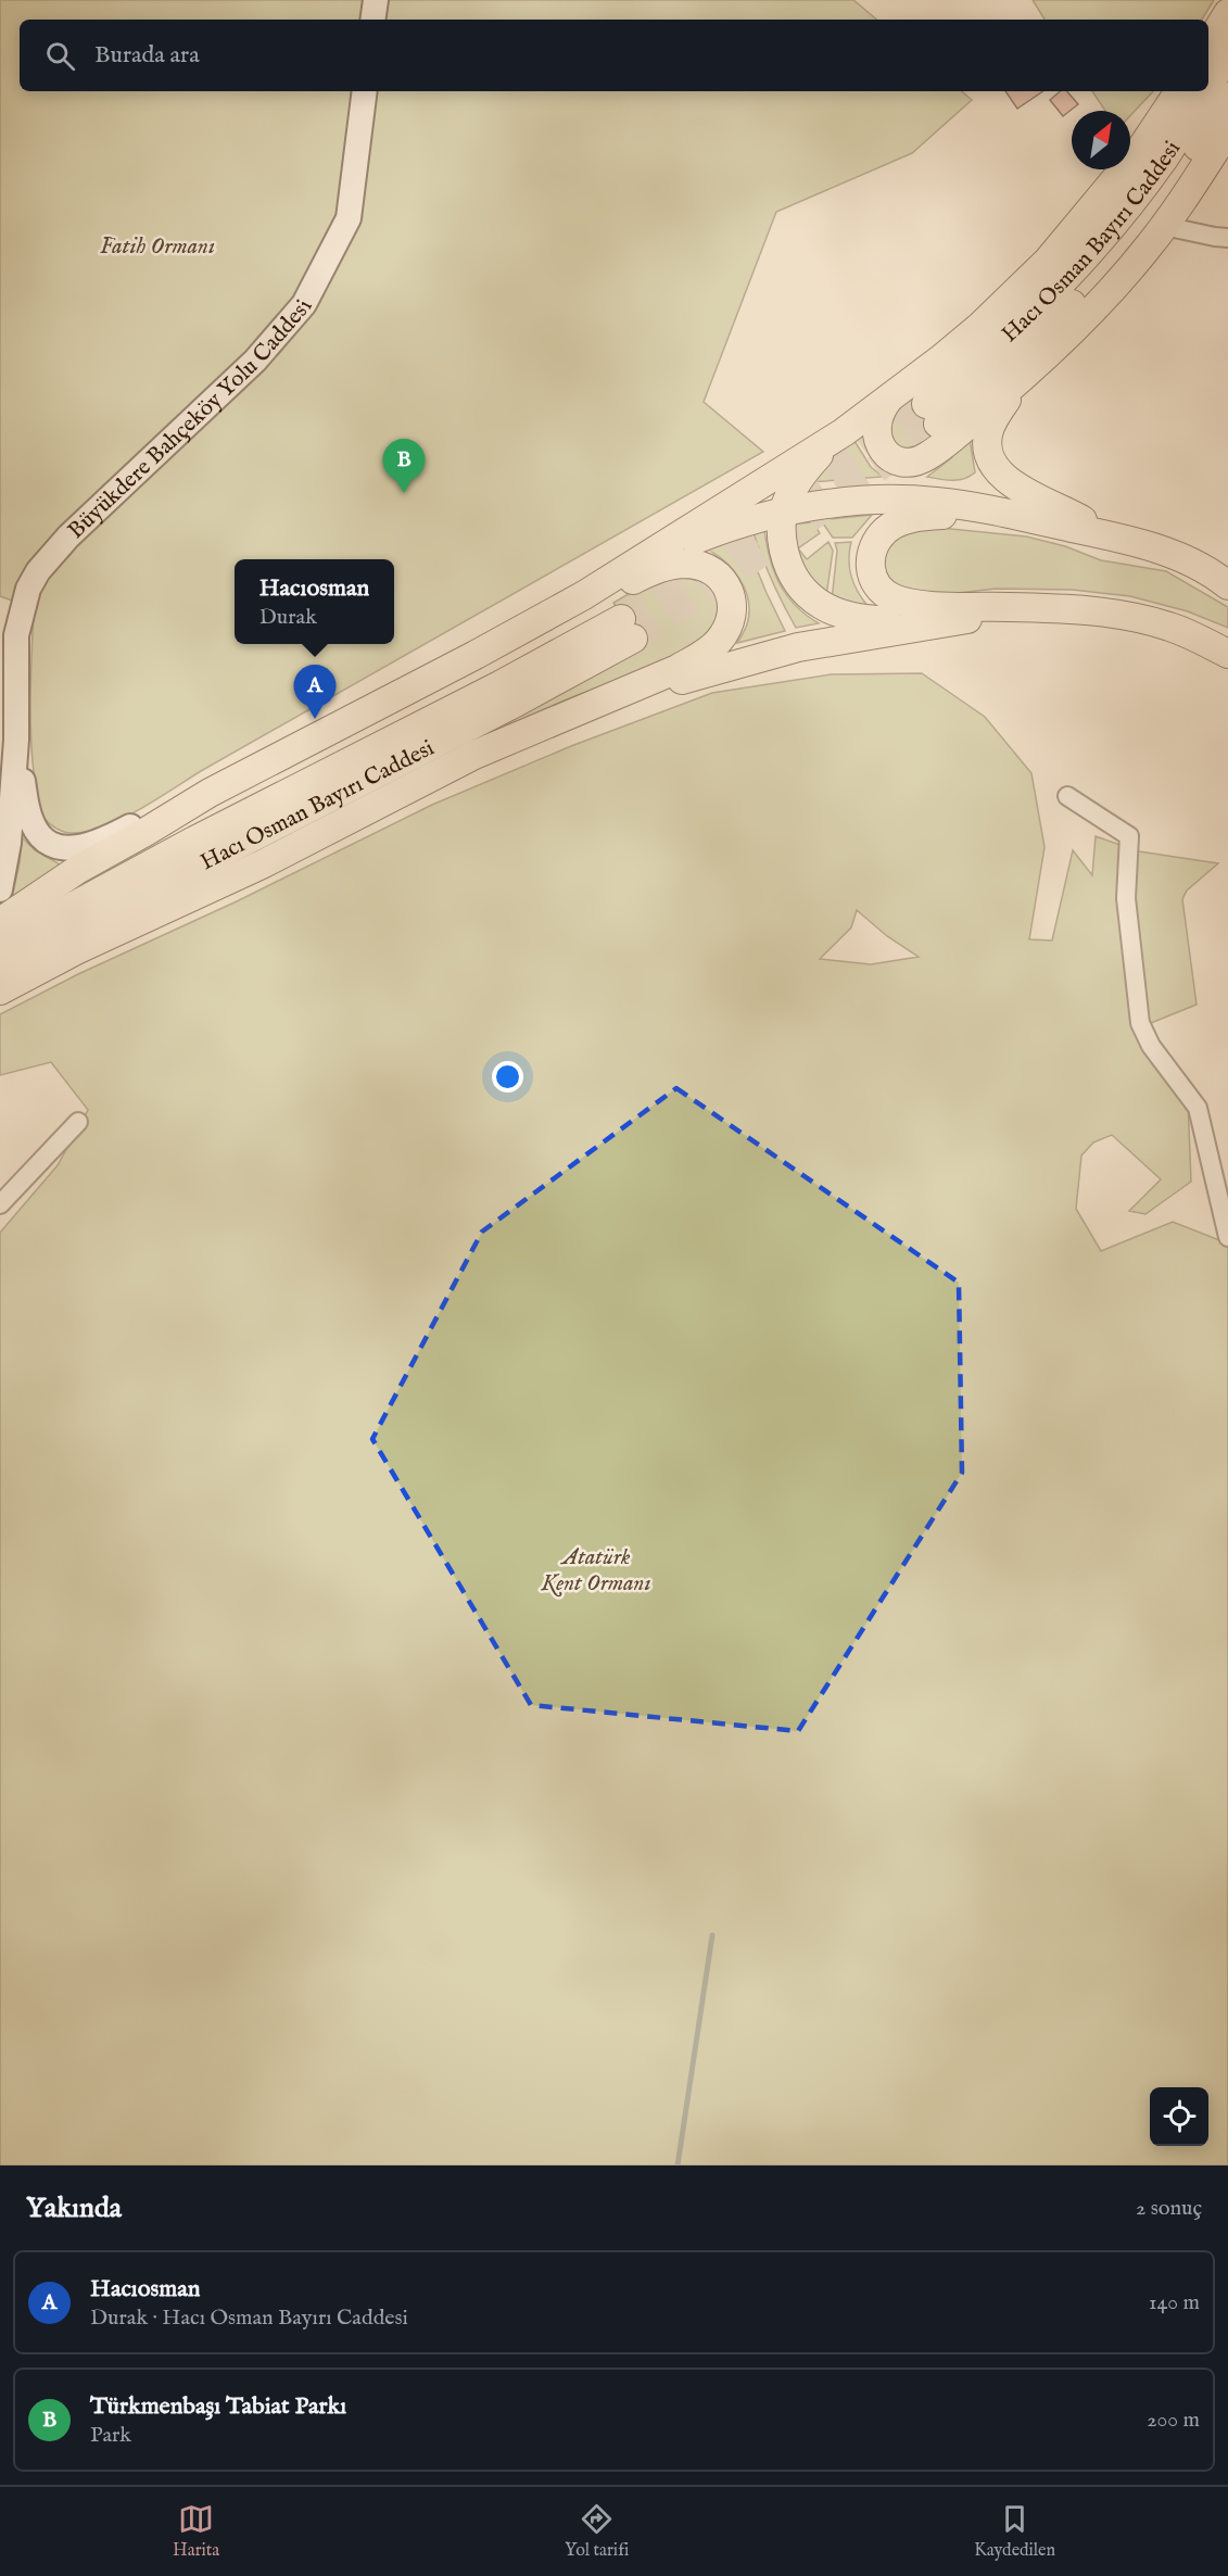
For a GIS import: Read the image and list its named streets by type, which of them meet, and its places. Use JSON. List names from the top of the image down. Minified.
{"streets":{"main road":["Hacı Osman Bayırı Caddesi","Büyükdere Bahçeköy Yolu Caddesi"]},"parks":["Fatih Ormanı","Atatürk Kent Ormanı"],"north":"top right","page":{"search":"Burada ara","pins":["B","A"],"popup":["Hacıosman","Durak"],"heading":["Yakında","2 sonuç"],"list":[{"mark":"A","name":"Hacıosman","note":"Durak · Hacı Osman Bayırı Caddesi","value":"140 m"},{"mark":"B","name":"Türkmenbaşı Tabiat Parkı","note":"Park","value":"200 m"}],"nav":["Harita","Yol tarifi","Kaydedilen"]}}
